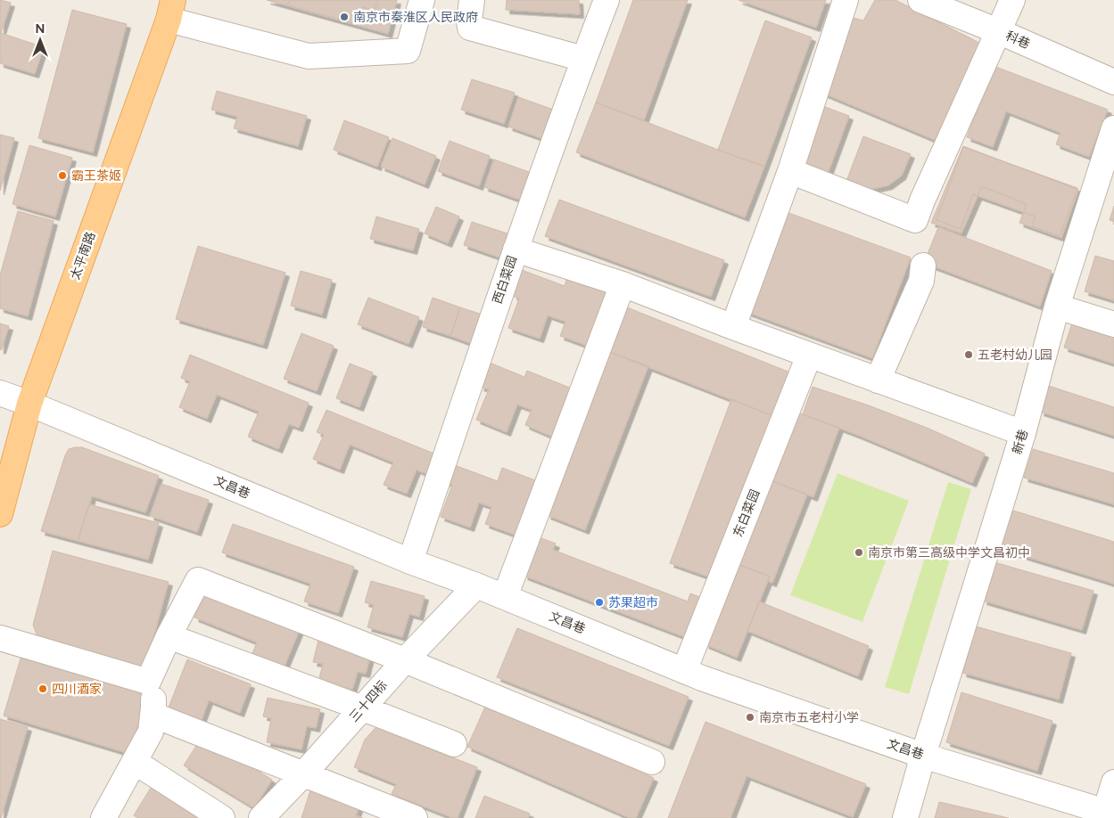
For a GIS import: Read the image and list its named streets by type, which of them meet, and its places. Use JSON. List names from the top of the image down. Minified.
{"streets":{"main road":["太平南路"],"street":["科巷","西白菜园","新巷","文昌巷","东白菜园","三十四标"]},"crossings":[["太平南路","文昌巷"],["西白菜园","文昌巷"],["新巷","文昌巷"],["文昌巷","东白菜园"],["文昌巷","三十四标"]],"places":["南京市秦淮区人民政府","霸王茶姬","五老村幼儿园","南京市第三高级中学文昌初中","苏果超市","四川酒家","南京市五老村小学"],"north":"top"}
